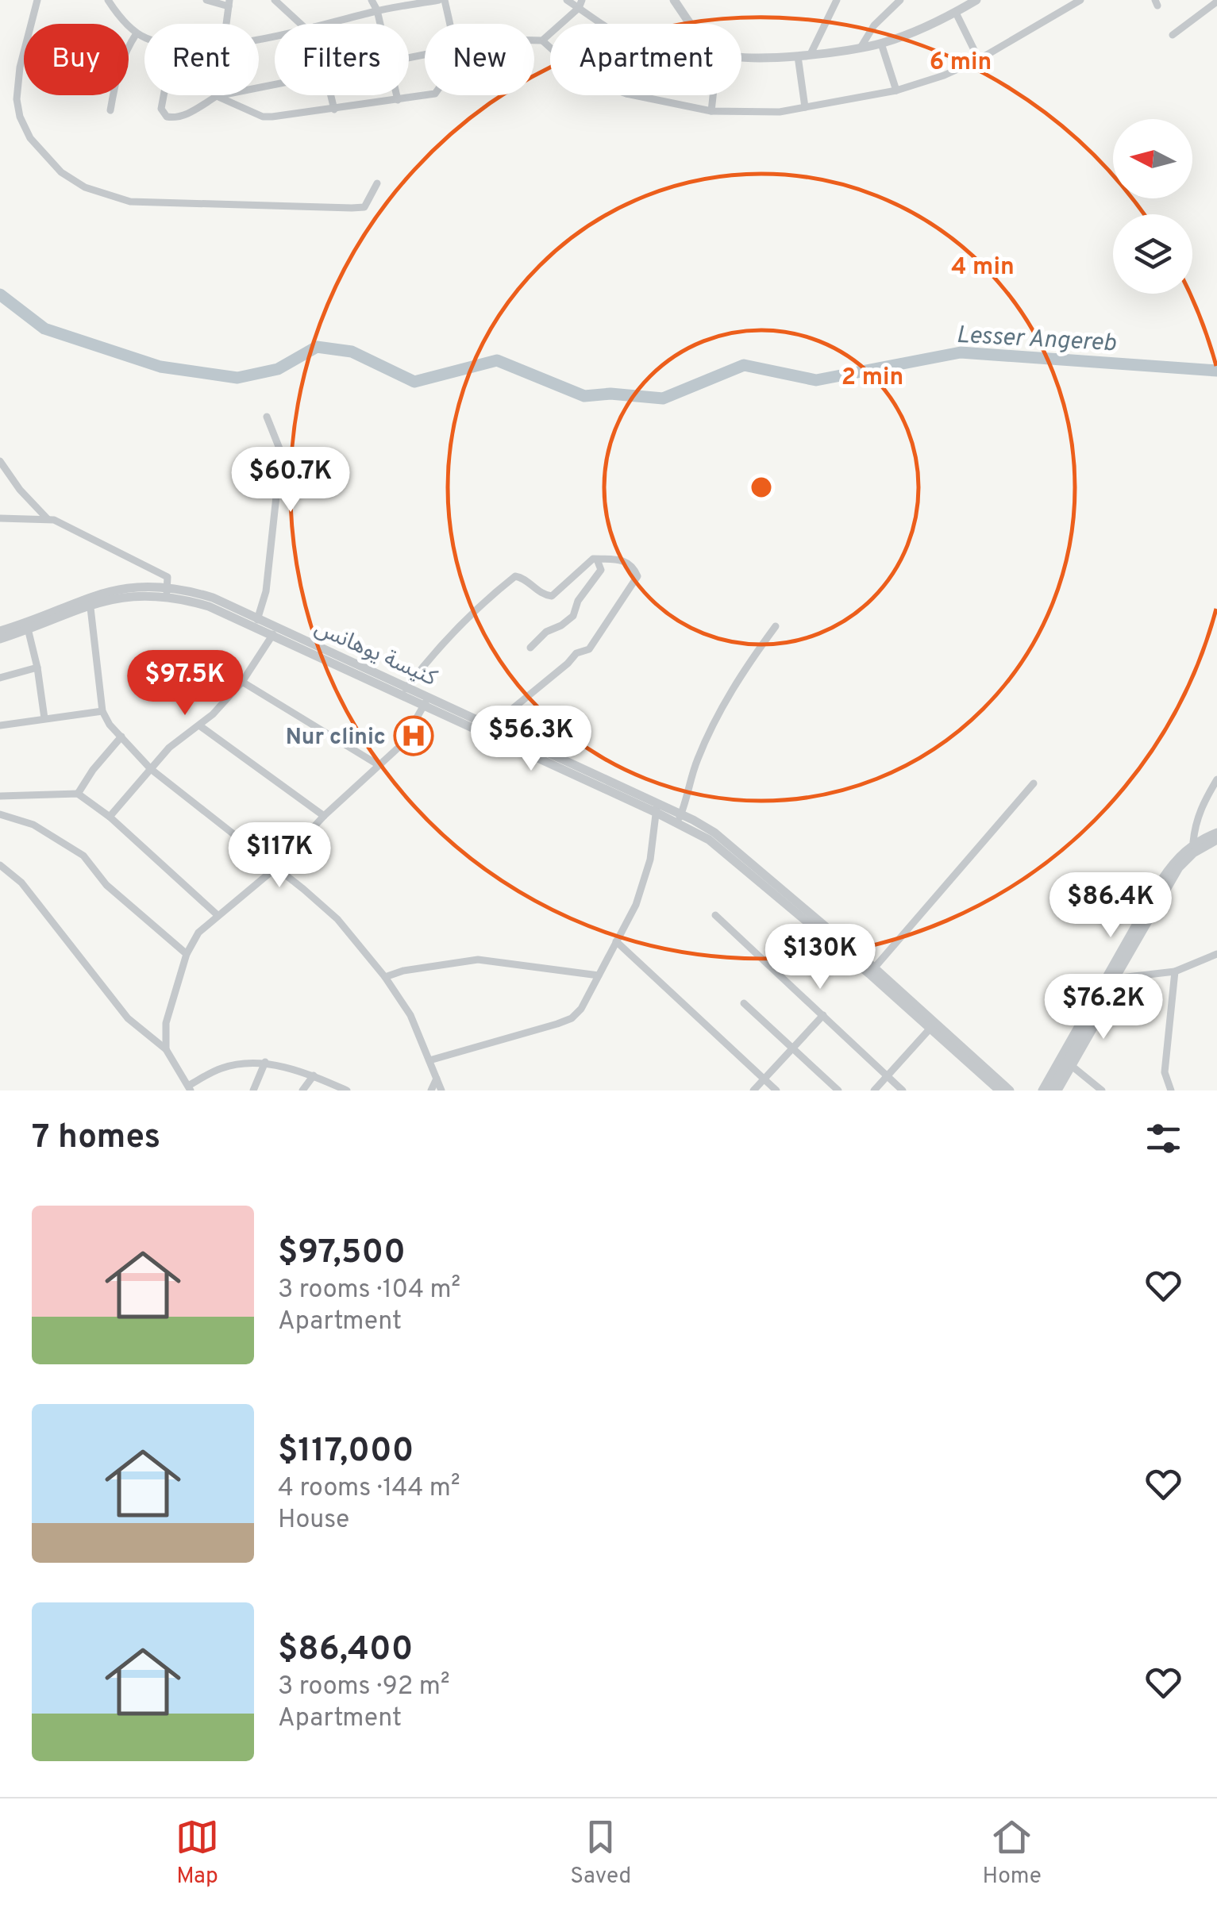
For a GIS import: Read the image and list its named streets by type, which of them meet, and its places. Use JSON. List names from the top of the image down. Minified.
{"water":["Lesser Angereb"],"places":{"hospital":["Nur clinic"]},"north":"left","page":{"chip":["Buy","Rent","Filters","New","Apartment"],"price":["$60.7K","$97.5K","$56.3K","$117K","$86.4K","$130K","$76.2K"],"heading":"7 homes","list":[{"name":"$97,500","note":"3 rooms · 104 m² · Apartment"},{"name":"$117,000","note":"4 rooms · 144 m² · House"},{"name":"$86,400","note":"3 rooms · 92 m² · Apartment"}],"tabs":["Map","Saved","Home"]},"rings":["6 min","4 min","2 min"]}
